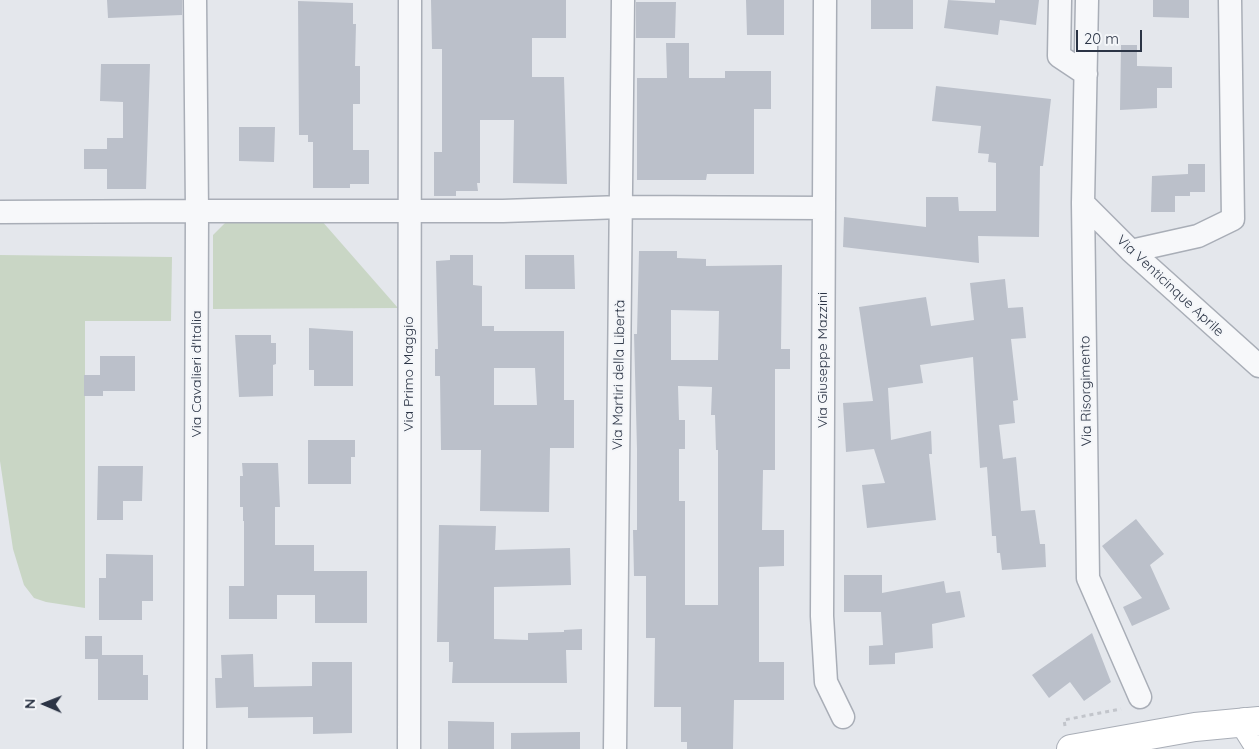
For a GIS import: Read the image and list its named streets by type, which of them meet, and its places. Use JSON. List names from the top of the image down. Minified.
{"streets":{"street":["Via Venticinque Aprile","Via Giuseppe Mazzini","Via Cavalieri d'Italia","Via Primo Maggio","Via Martiri della Libertà","Via Risorgimento"]},"crossings":[["Via Venticinque Aprile","Via Risorgimento"]],"scale_bar":"20 m","north":"left"}
